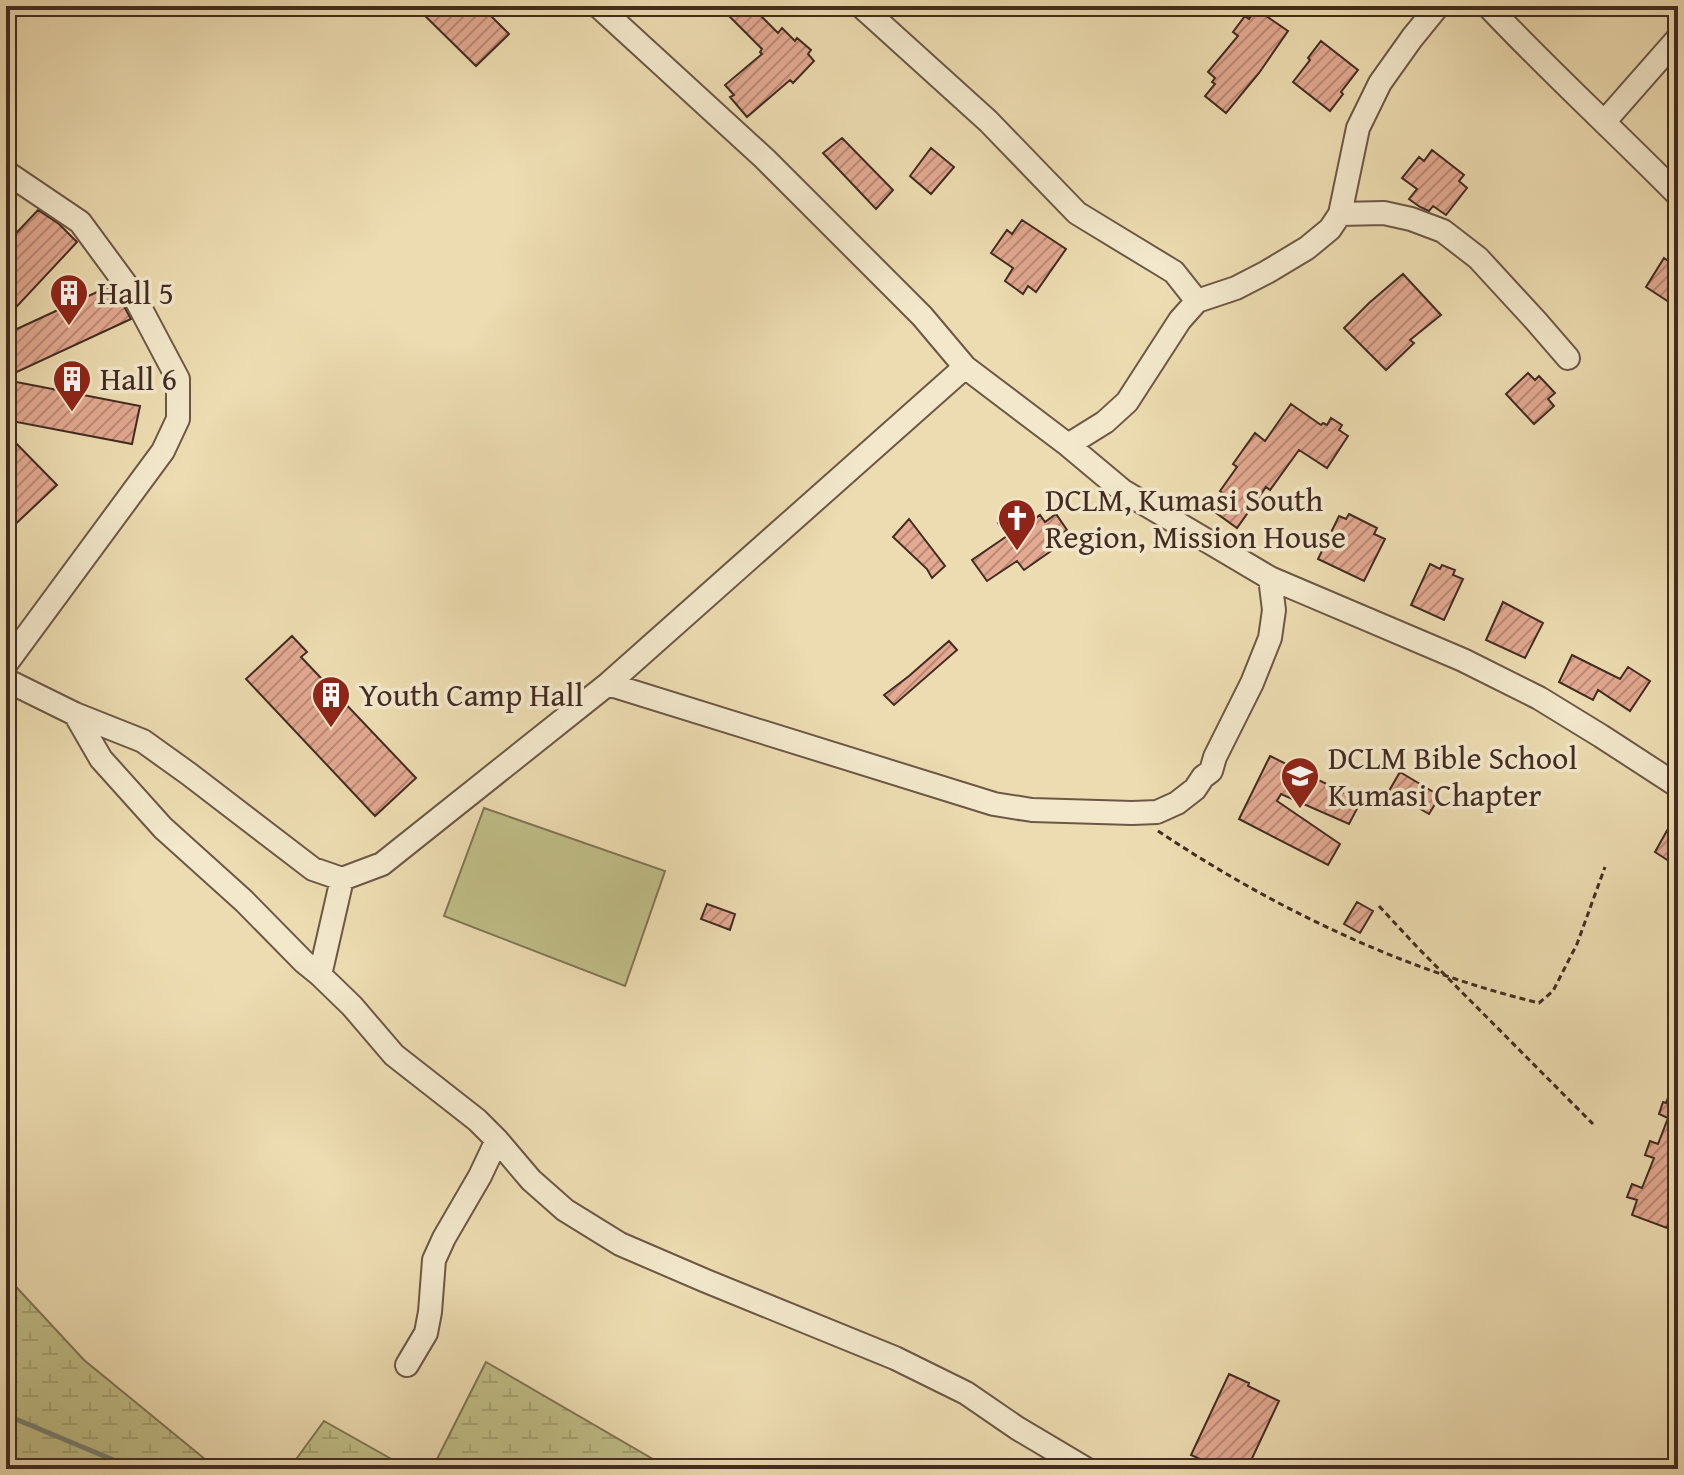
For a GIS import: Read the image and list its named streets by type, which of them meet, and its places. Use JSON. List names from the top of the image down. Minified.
{"places":{"building":["Hall 5","Hall 6","Youth Camp Hall"],"church":["DCLM, Kumasi South Region, Mission House"],"school or university":["DCLM Bible School Kumasi Chapter"]}}
